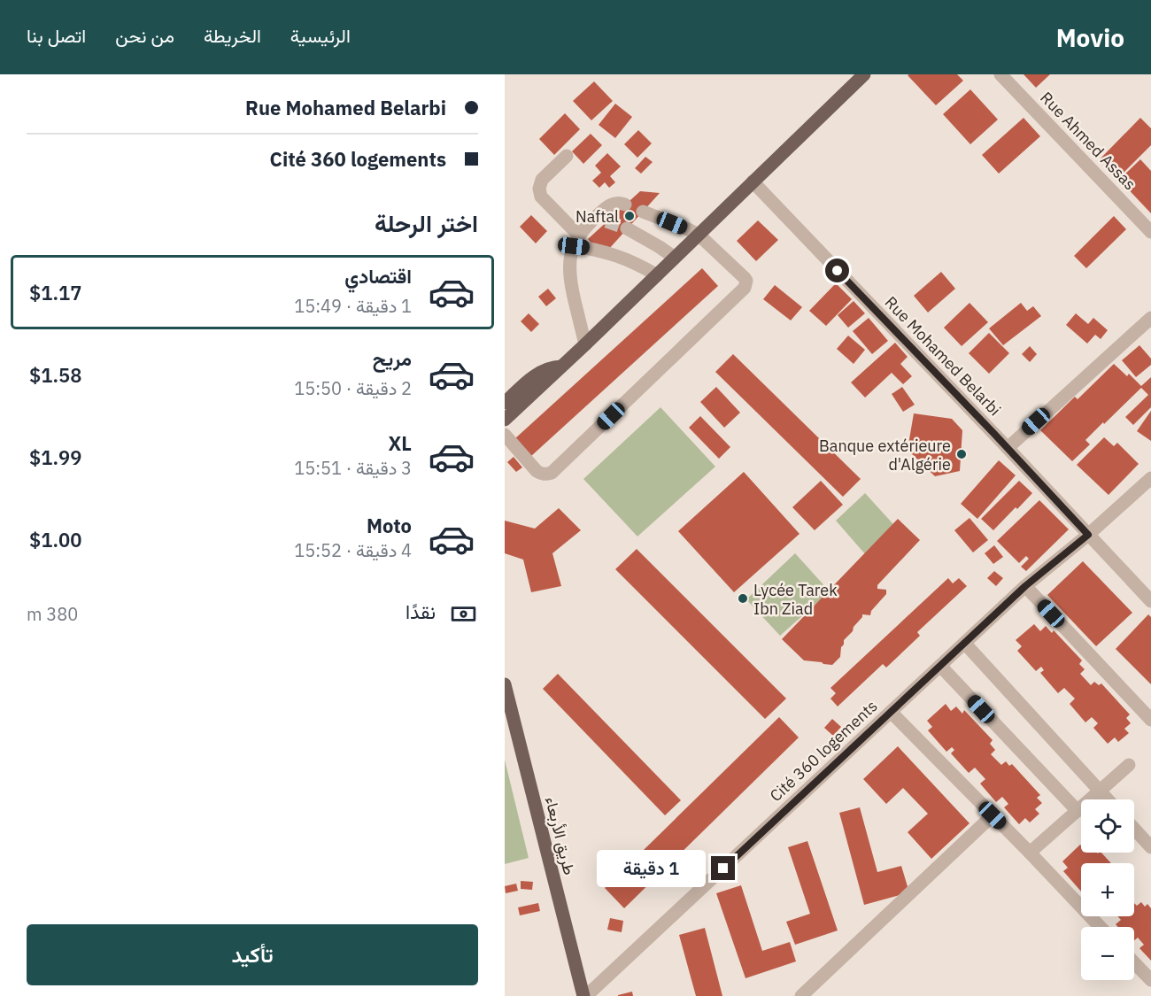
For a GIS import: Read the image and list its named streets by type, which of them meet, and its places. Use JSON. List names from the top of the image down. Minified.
{"streets":{"main road":["طريق الأربعاء"],"street":["Rue Ahmed Assas","Rue Mohamed Belarbi","Cité 360 logements"]},"crossings":[["Rue Mohamed Belarbi","Cité 360 logements"],["Cité 360 logements","طريق الأربعاء"]],"places":["Naftal","Banque extérieure d'Algérie","Lycée Tarek Ibn Ziad"],"page":{"header":"Movio","nav":["الرئيسية","الخريطة","من نحن","اتصل بنا"],"banner":["Rue Mohamed Belarbi","Cité 360 logements"],"heading":"اختر الرحلة","list":[{"name":"اقتصادي","note":"1 دقيقة · 15:49","value":"$1.17"},{"name":"مريح","note":"2 دقيقة · 15:50","value":"$1.58"},{"name":"XL","note":"3 دقيقة · 15:51","value":"$1.99"},{"name":"Moto","note":"4 دقيقة · 15:52","value":"$1.00"}],"pay":["نقدًا","380 m"],"map_buttons":["+","−"],"bubble":"1 دقيقة","buttons":"تأكيد"}}
